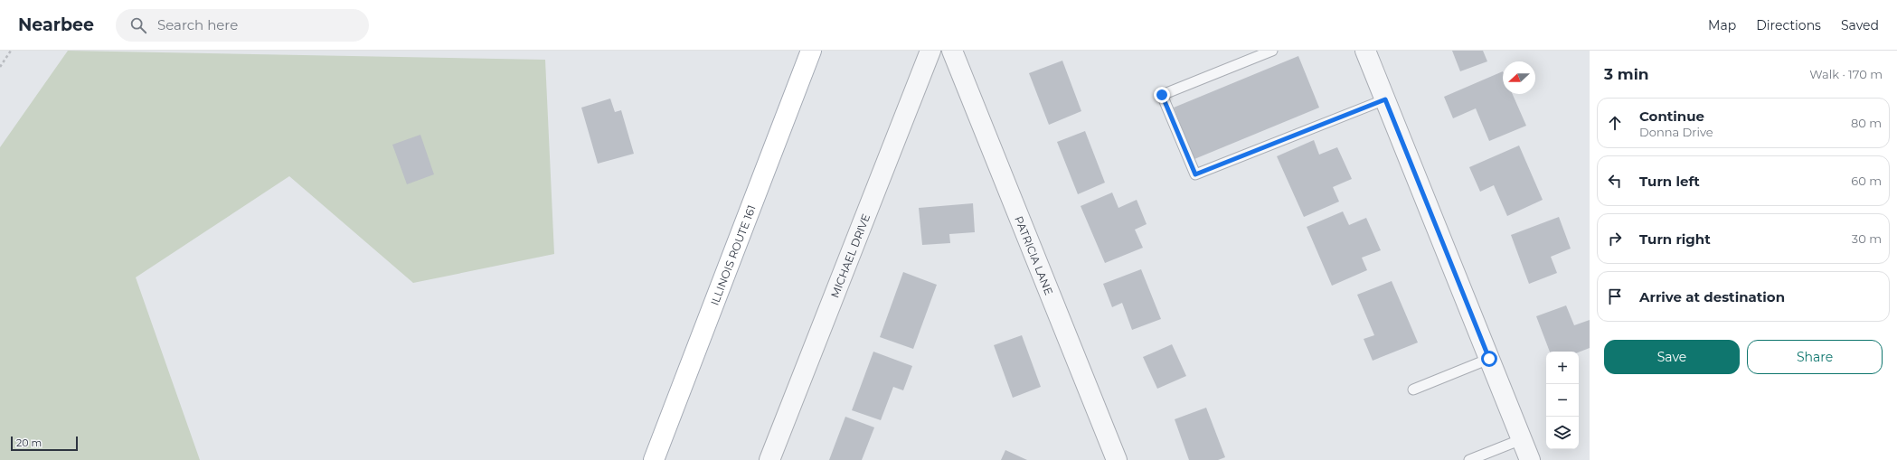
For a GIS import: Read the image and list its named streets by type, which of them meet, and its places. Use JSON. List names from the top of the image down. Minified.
{"streets":{"main road":["ILLINOIS ROUTE 161"],"street":["MICHAEL DRIVE","PATRICIA LANE"]},"scale_bar":"20 m","north":"left","page":{"header":"Nearbee","search":"Search here","nav":["Map","Directions","Saved"],"heading":["3 min","Walk · 170 m"],"list":[["Continue","Donna Drive","80 m"],["Turn left","60 m"],["Turn right","30 m"],"Arrive at destination"],"buttons":["Save","Share"],"map_buttons":["+","−"],"scale":"20 m"}}
